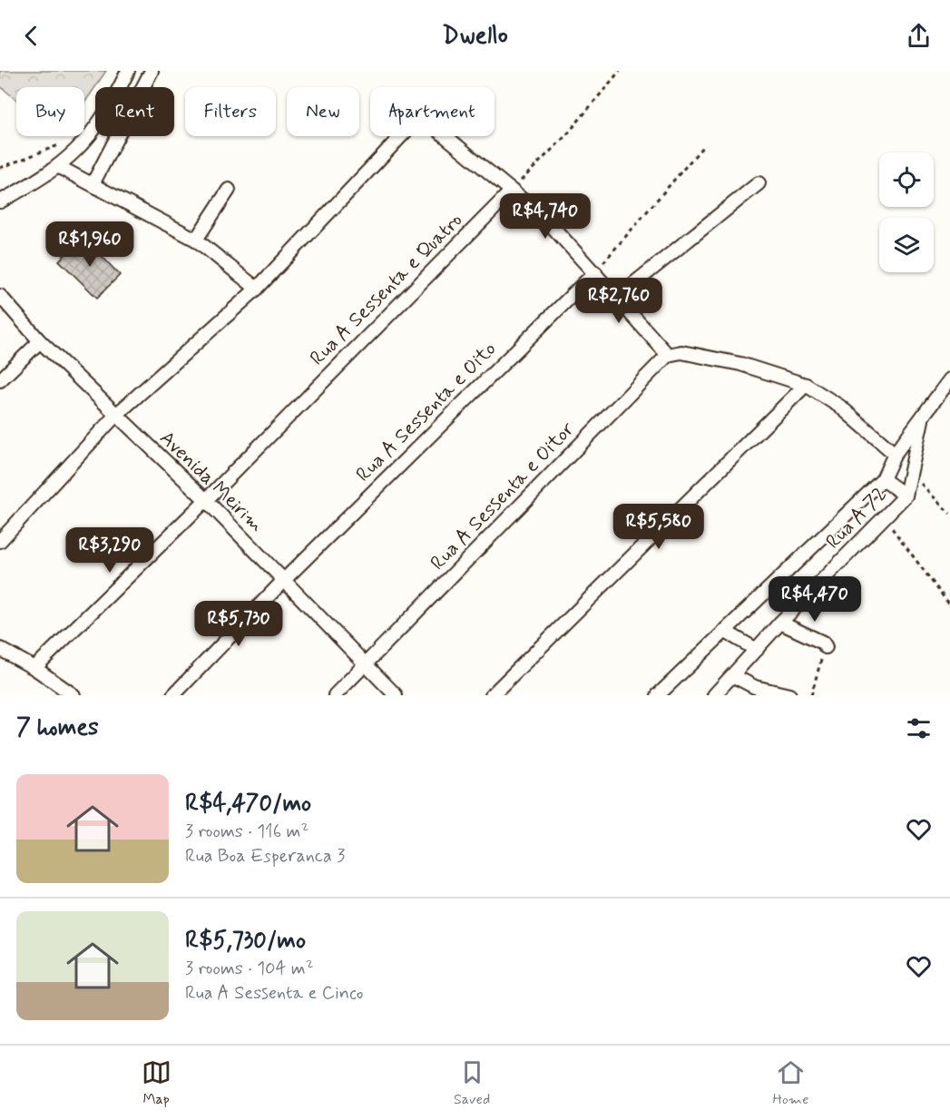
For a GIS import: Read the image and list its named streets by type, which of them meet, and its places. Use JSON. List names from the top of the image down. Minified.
{"streets":{"street":["Rua A Sessenta e Quatro","Rua A Sessenta e Oito","Avenida Meirim","Rua A Sessenta e Oitor","Rua A 72"]},"crossings":[["Rua A Sessenta e Quatro","Avenida Meirim"],["Rua A Sessenta e Oito","Avenida Meirim"],["Avenida Meirim","Rua A Sessenta e Oitor"]],"page":{"header":"Dwello","chip":["Buy","Rent","Filters","New","Apartment"],"price":["R$4,740","R$1,960","R$2,760","R$5,580","R$3,290","R$4,470","R$5,730"],"heading":"7 homes","list":[{"name":"R$4,470/mo","note":"3 rooms · 116 m² · Rua Boa Esperanca 3"},{"name":"R$5,730/mo","note":"3 rooms · 104 m² · Rua A Sessenta e Cinco"}],"tabs":["Map","Saved","Home"]}}
